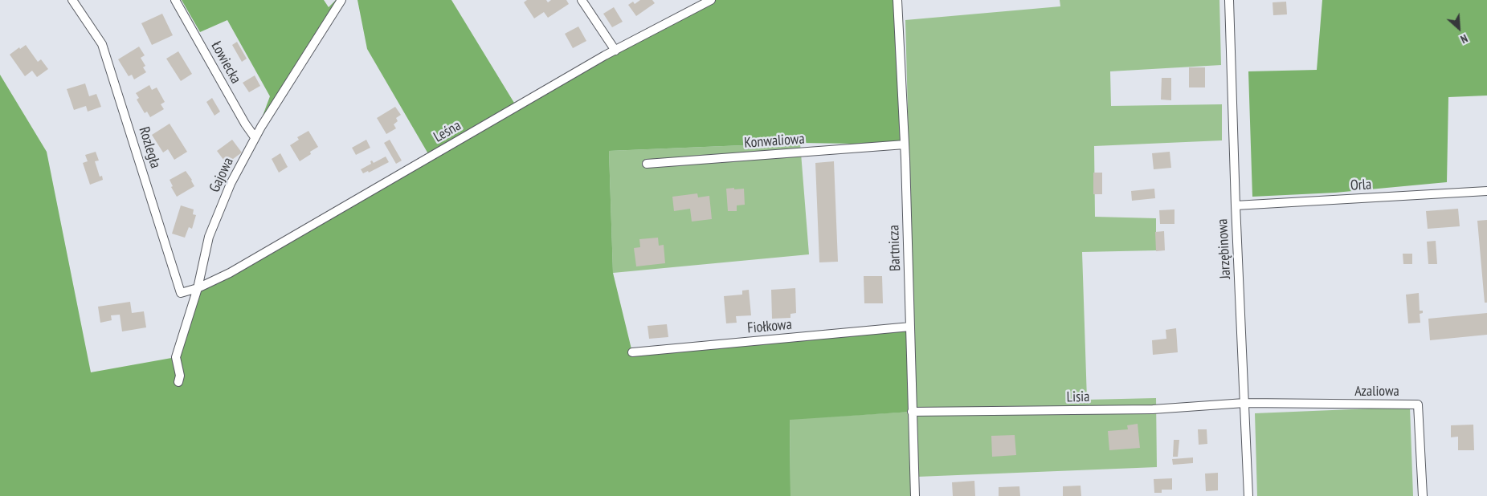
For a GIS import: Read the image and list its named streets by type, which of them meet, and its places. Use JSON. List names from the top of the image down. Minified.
{"streets":{"street":["Łowiecka","Leśna","Konwaliowa","Rozległa","Gajowa","Orla","Bartnicza","Jarzębinowa","Fiołkowa","Azaliowa","Lisia"]},"crossings":[["Łowiecka","Gajowa"],["Leśna","Rozległa"],["Leśna","Gajowa"],["Konwaliowa","Bartnicza"],["Rozległa","Gajowa"],["Orla","Jarzębinowa"],["Bartnicza","Fiołkowa"],["Bartnicza","Lisia"],["Jarzębinowa","Azaliowa"],["Jarzębinowa","Lisia"],["Azaliowa","Lisia"]],"north":"bottom right"}
